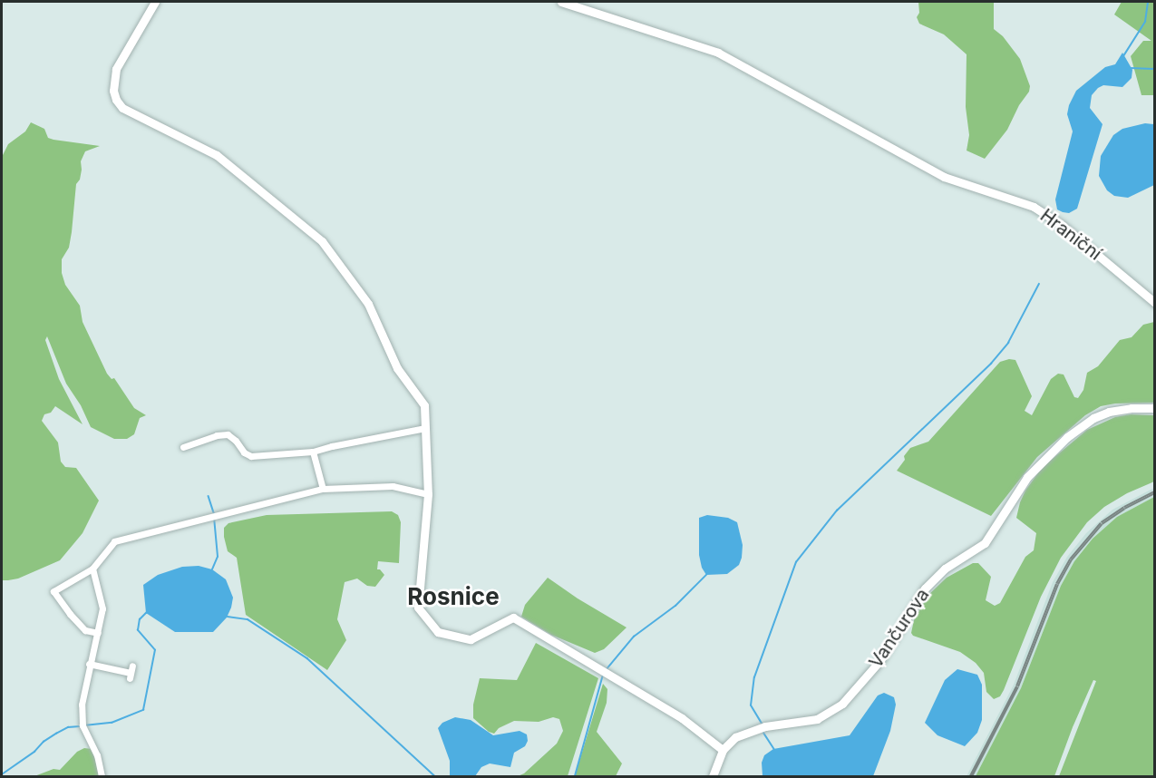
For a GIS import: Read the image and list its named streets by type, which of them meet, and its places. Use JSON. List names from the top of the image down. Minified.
{"streets":{"street":["Hraniční","Vančurova"]},"districts":["Rosnice"]}
